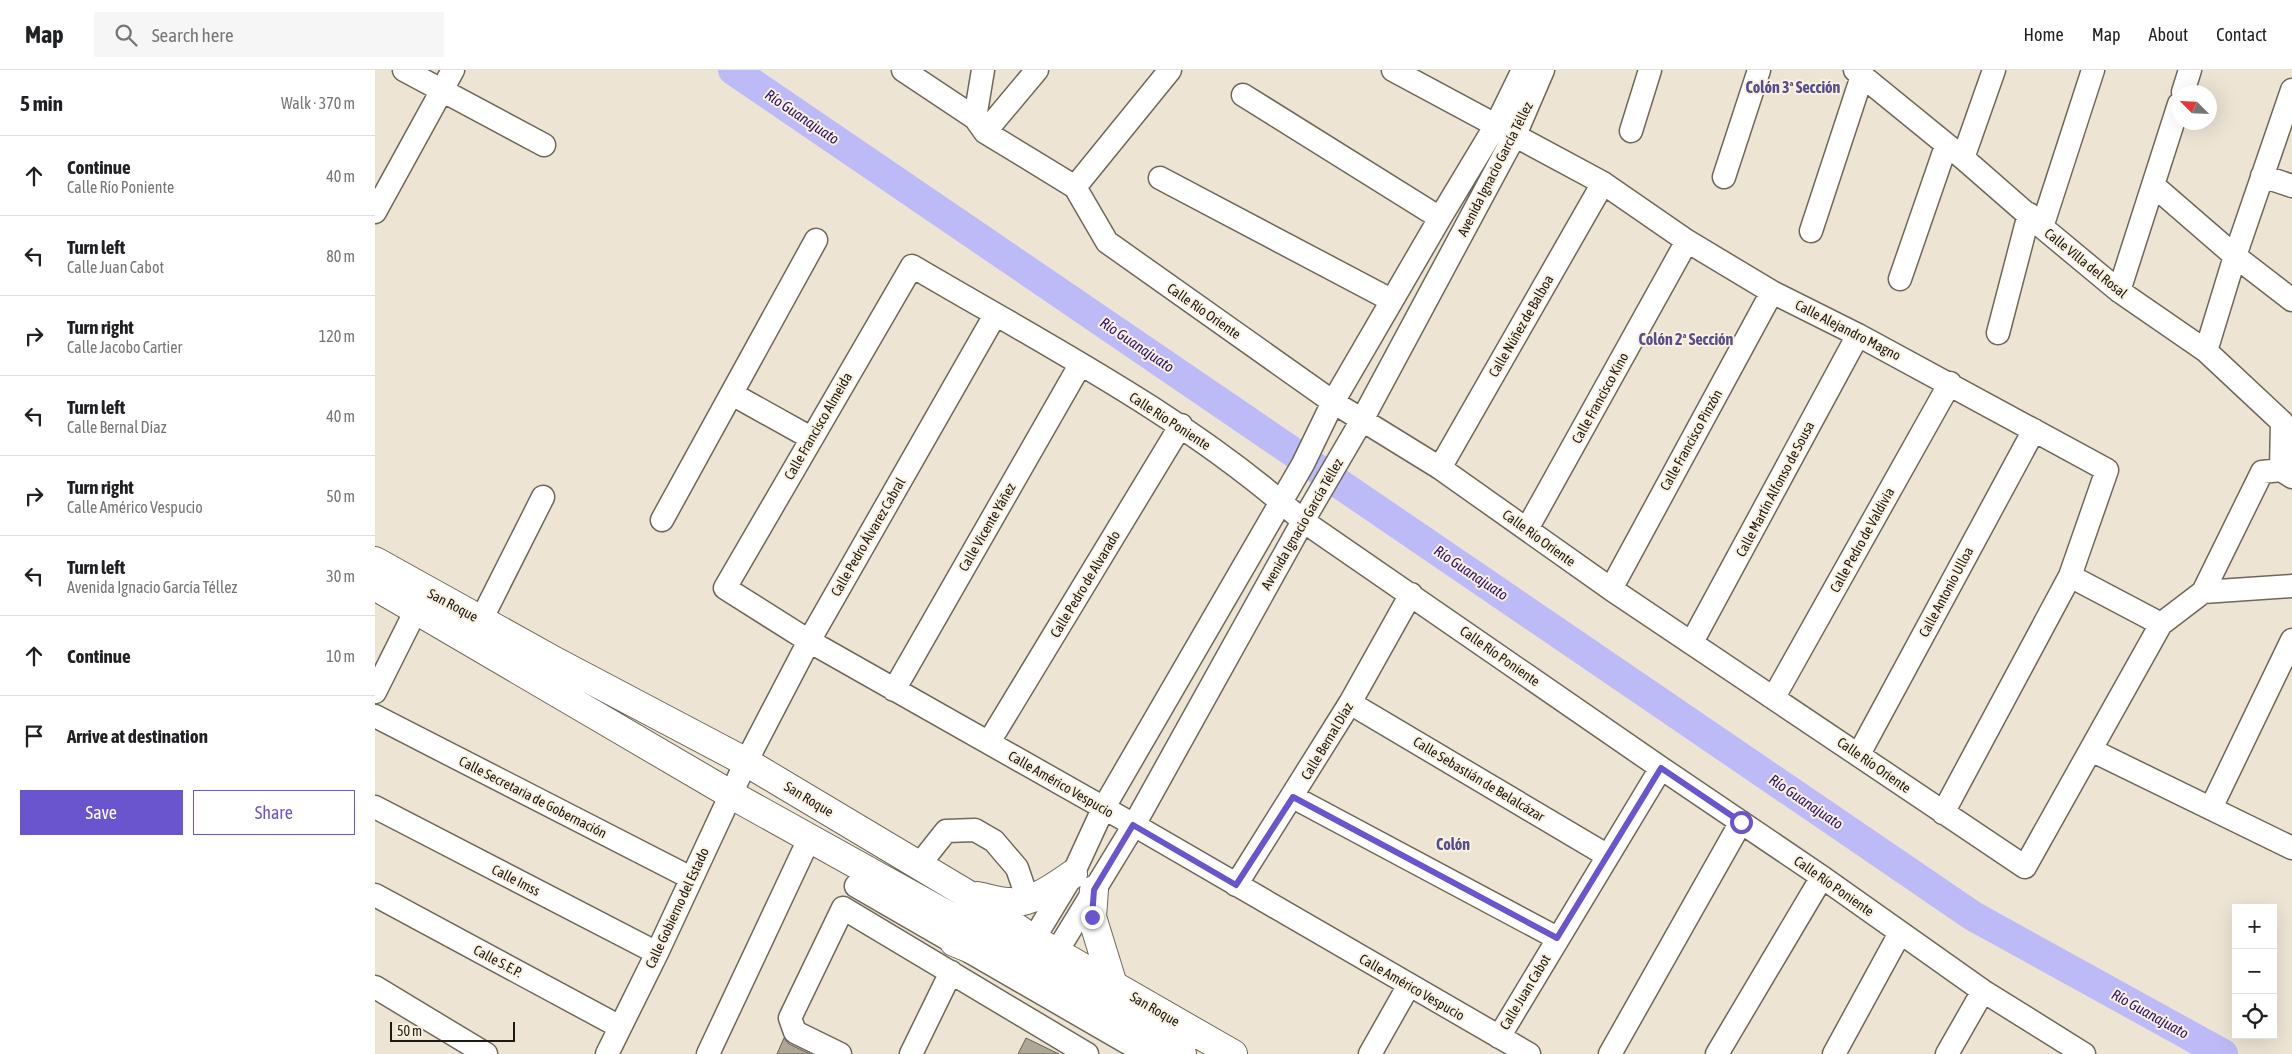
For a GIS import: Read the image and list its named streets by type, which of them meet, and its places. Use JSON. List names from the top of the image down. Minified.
{"streets":{"main road":["San Roque"],"street":["Avenida Ignacio García Téllez","Calle Villa del Rosal","Calle Río Oriente","Calle Núñez de Balboa","Calle Alejandro Magno","Calle Francisco Kino","Calle Río Poniente","Calle Francisco Almeida","Calle Francisco Pinzón","Calle Martín Alfonso de Sousa","Calle Vicente Yáñez","Calle Pedro Álvarez Cabral","Calle Pedro de Valdivia","Calle Pedro de Alvarado","Calle Antonio Ulloa","Calle Bernal Díaz","Calle Sebastián de Belalcázar","Calle Américo Vespucio","Calle Secretaria de Gobernación","Calle Imss","Calle Gobierno del Estado","Calle S.E.P.","Calle Juan Cabot"]},"crossings":[["Avenida Ignacio García Téllez","Calle Río Oriente"],["Avenida Ignacio García Téllez","Calle Alejandro Magno"],["Avenida Ignacio García Téllez","Calle Río Poniente"],["Avenida Ignacio García Téllez","San Roque"],["Avenida Ignacio García Téllez","Calle Américo Vespucio"],["Calle Río Oriente","Calle Núñez de Balboa"],["Calle Río Oriente","Calle Alejandro Magno"],["Calle Río Oriente","Calle Francisco Kino"],["Calle Río Oriente","Calle Francisco Pinzón"],["Calle Río Oriente","Calle Martín Alfonso de Sousa"],["Calle Río Oriente","Calle Pedro de Valdivia"],["Calle Río Oriente","Calle Antonio Ulloa"],["Calle Núñez de Balboa","Calle Alejandro Magno"],["Calle Alejandro Magno","Calle Francisco Kino"],["Calle Alejandro Magno","Calle Francisco Pinzón"],["Calle Alejandro Magno","Calle Martín Alfonso de Sousa"],["Calle Alejandro Magno","Calle Pedro de Valdivia"],["Calle Alejandro Magno","Calle Antonio Ulloa"],["Calle Río Poniente","Calle Francisco Almeida"],["Calle Río Poniente","Calle Vicente Yáñez"],["Calle Río Poniente","Calle Pedro Álvarez Cabral"],["Calle Río Poniente","Calle Pedro de Alvarado"],["Calle Río Poniente","Calle Bernal Díaz"],["Calle Río Poniente","Calle Juan Cabot"],["Calle Francisco Almeida","Calle Américo Vespucio"],["Calle Vicente Yáñez","Calle Américo Vespucio"],["Calle Pedro Álvarez Cabral","San Roque"],["Calle Pedro Álvarez Cabral","Calle Américo Vespucio"],["Calle Pedro Álvarez Cabral","Calle Gobierno del Estado"],["Calle Pedro de Alvarado","Calle Américo Vespucio"],["San Roque","Calle Gobierno del Estado"],["Calle Bernal Díaz","Calle Sebastián de Belalcázar"],["Calle Bernal Díaz","Calle Américo Vespucio"],["Calle Sebastián de Belalcázar","Calle Juan Cabot"],["Calle Américo Vespucio","Calle Juan Cabot"],["Calle Secretaria de Gobernación","Calle Gobierno del Estado"],["Calle Imss","Calle Gobierno del Estado"],["Calle Gobierno del Estado","Calle S.E.P."]],"districts":["Colón 3ª Sección","Colón 2ª Sección","Colón"],"water":["Río Guanajuato"],"scale_bar":"50 m","north":"top left","page":{"header":"Map","search":"Search here","nav":["Home","Map","About","Contact"],"heading":["5 min","Walk · 370 m"],"list":[["Continue","Calle Río Poniente","40 m"],["Turn left","Calle Juan Cabot","80 m"],["Turn right","Calle Jacobo Cartier","120 m"],["Turn left","Calle Bernal Díaz","40 m"],["Turn right","Calle Américo Vespucio","50 m"],["Turn left","Avenida Ignacio García Téllez","30 m"],["Continue","10 m"],"Arrive at destination"],"buttons":["Save","Share"],"map_buttons":["+","−"],"scale":"50 m"}}
